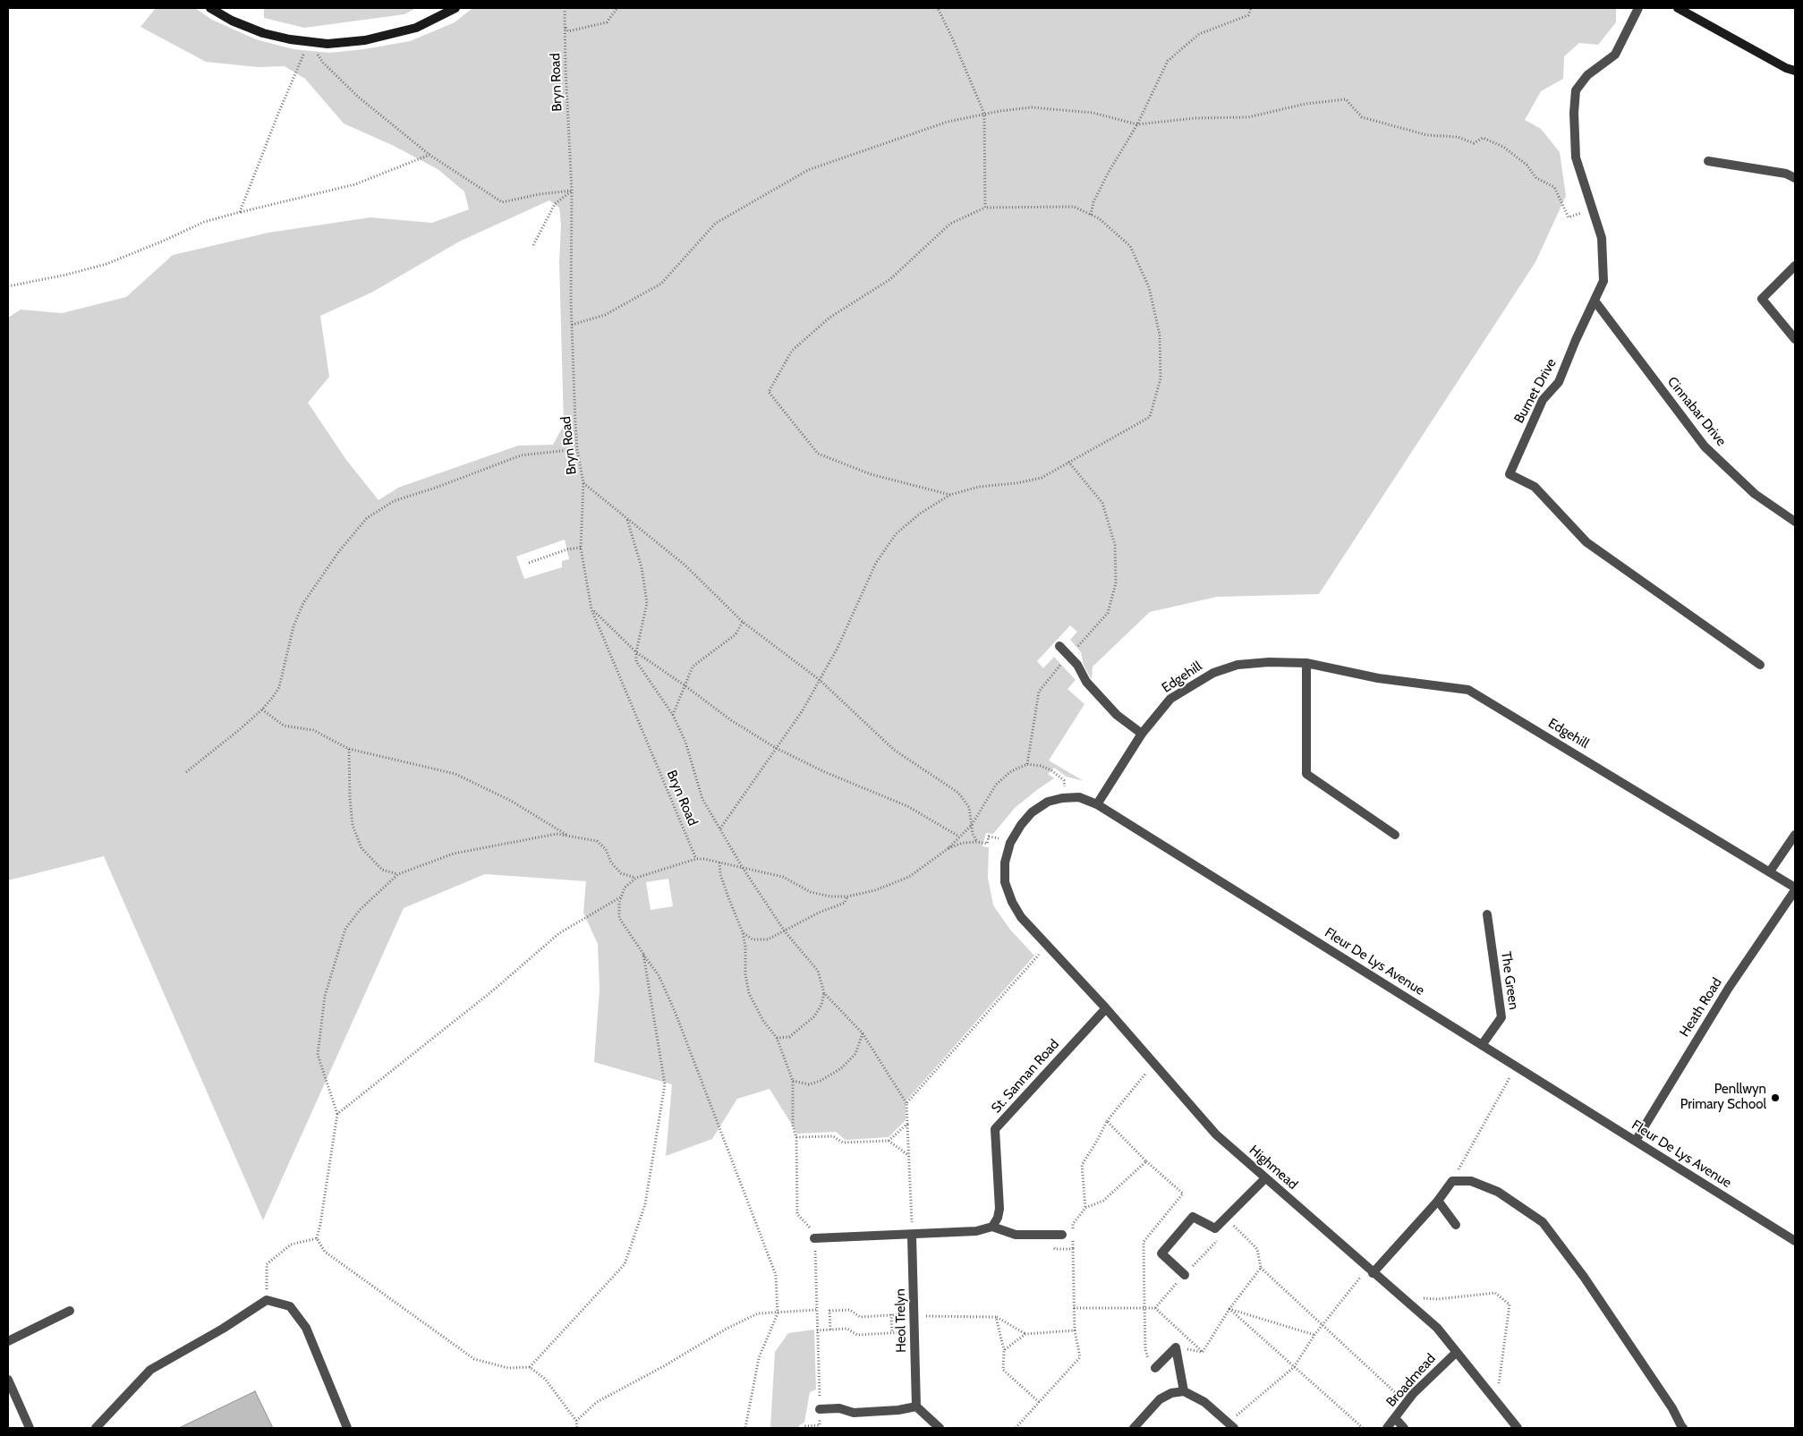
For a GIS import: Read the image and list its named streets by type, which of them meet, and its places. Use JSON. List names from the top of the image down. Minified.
{"streets":{"street":["Burnet Drive","Cinnabar Drive","Edgehill","Fleur De Lys Avenue","The Green","Heath Road","St. Sannan Road","Highmead","Heol Trelyn","Broadmead"],"path":["Bryn Road"]},"crossings":[["Burnet Drive","Cinnabar Drive"],["Edgehill","Fleur De Lys Avenue"],["Fleur De Lys Avenue","The Green"],["Fleur De Lys Avenue","Heath Road"],["Fleur De Lys Avenue","Highmead"],["St. Sannan Road","Highmead"],["Highmead","Broadmead"]],"places":["Penllwyn Primary School"]}
